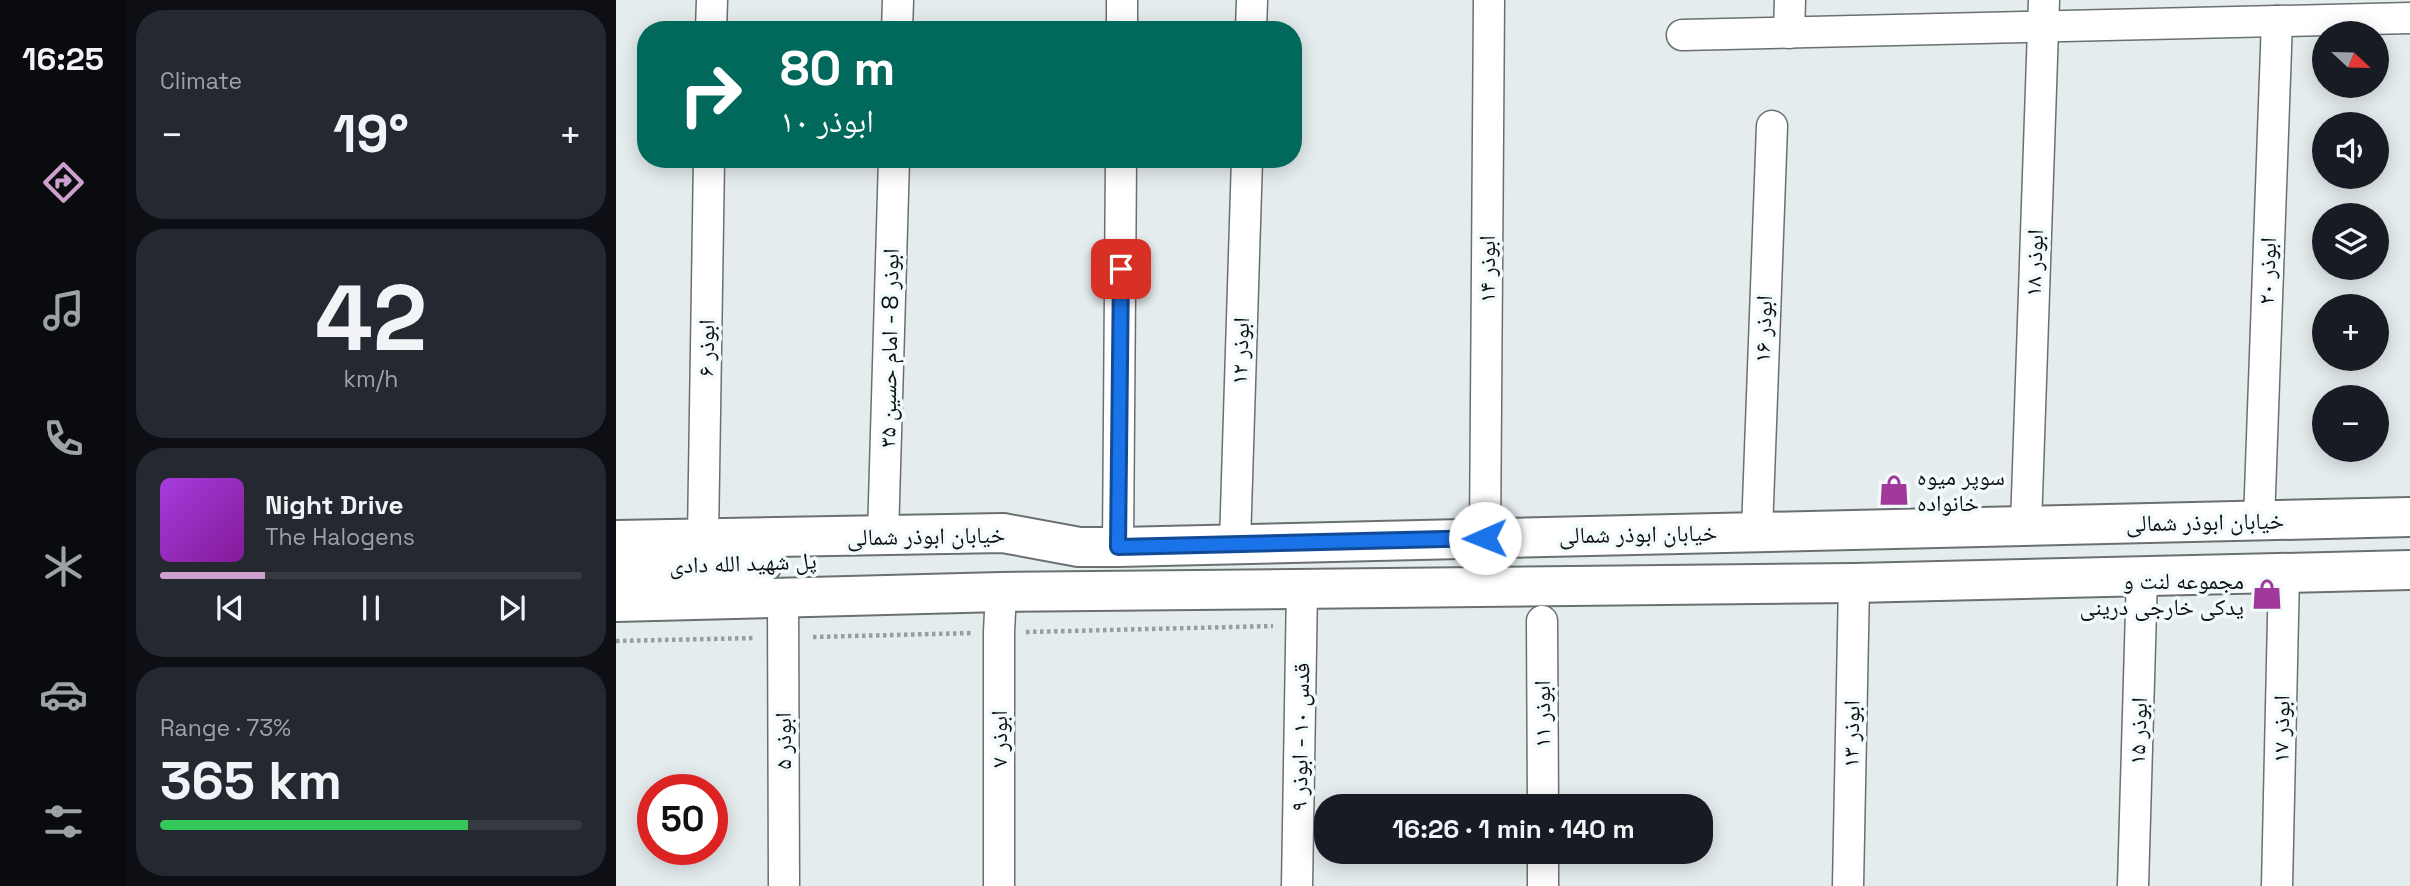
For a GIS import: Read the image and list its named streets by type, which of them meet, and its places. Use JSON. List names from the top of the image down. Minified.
{"streets":{"main road":["خیابان ابوذر شمالی","پل شهید الله دادی"],"street":["ابوذر ۱۸","ابوذر ۱۴","ابوذر ۲۰","ابوذر ۱۶","ابوذر ۶","ابوذر 8 - امام حسین ۳۵","ابوذر ۱۲","ابوذر ۱۱","ابوذر ۱۷","ابوذر ۱۵","ابوذر ۱۳","قدس ۱۰ - ابوذر ۹","ابوذر ۷","ابوذر ۵"]},"crossings":[["ابوذر ۱۸","خیابان ابوذر شمالی"],["ابوذر ۱۴","خیابان ابوذر شمالی"],["ابوذر ۲۰","خیابان ابوذر شمالی"],["ابوذر ۱۶","خیابان ابوذر شمالی"],["ابوذر ۶","خیابان ابوذر شمالی"],["ابوذر 8 - امام حسین ۳۵","خیابان ابوذر شمالی"],["ابوذر ۱۲","خیابان ابوذر شمالی"],["خیابان ابوذر شمالی","پل شهید الله دادی"]],"places":{"shop":["سوپر میوه خانواده","مجموعه لنت و یدکی خارجی درینی"]},"north":"right","page":{"tabs":"16:25","tile":["Climate",["42","km/h"],["Range · 73%","365 km"]],"map_buttons":["+","−"],"turn":["80 m","ابوذر ۱۰"],"heat":["−","19°","+"],"song":["Night Drive","The Halogens"],"limit":"50","trip":"16:26 · 1 min · 140 m"}}
